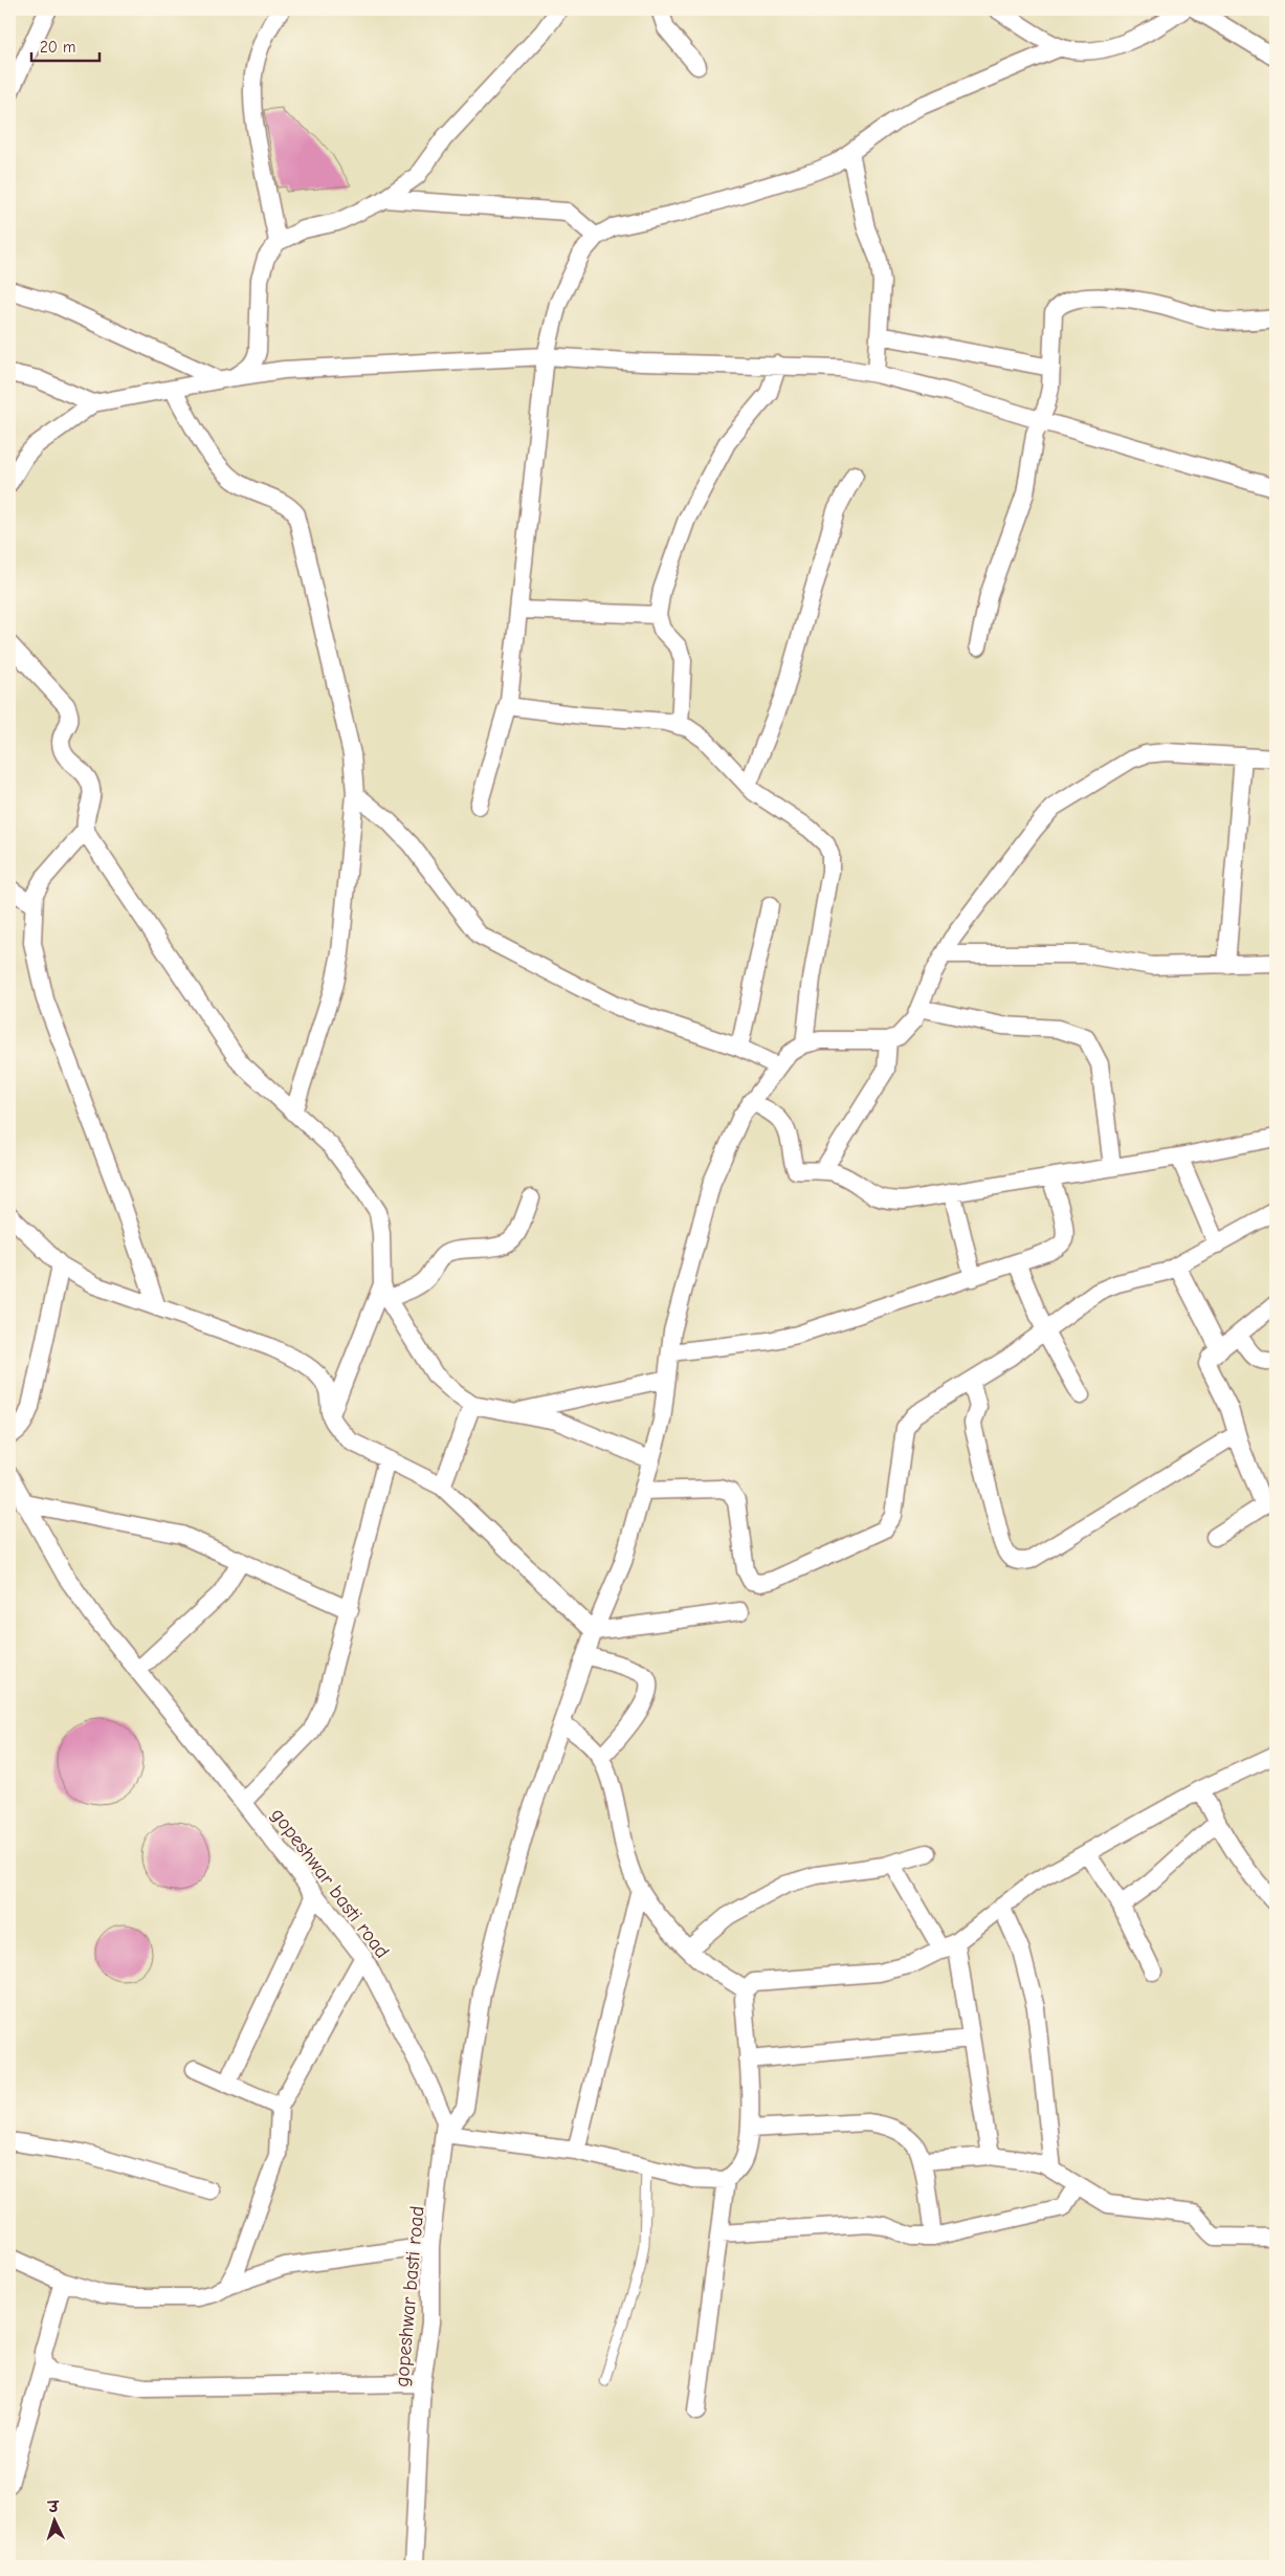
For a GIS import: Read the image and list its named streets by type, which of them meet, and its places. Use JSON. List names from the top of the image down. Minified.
{"streets":{"street":["gopeshwar basti road"]},"scale_bar":"20 m","north":"top"}
